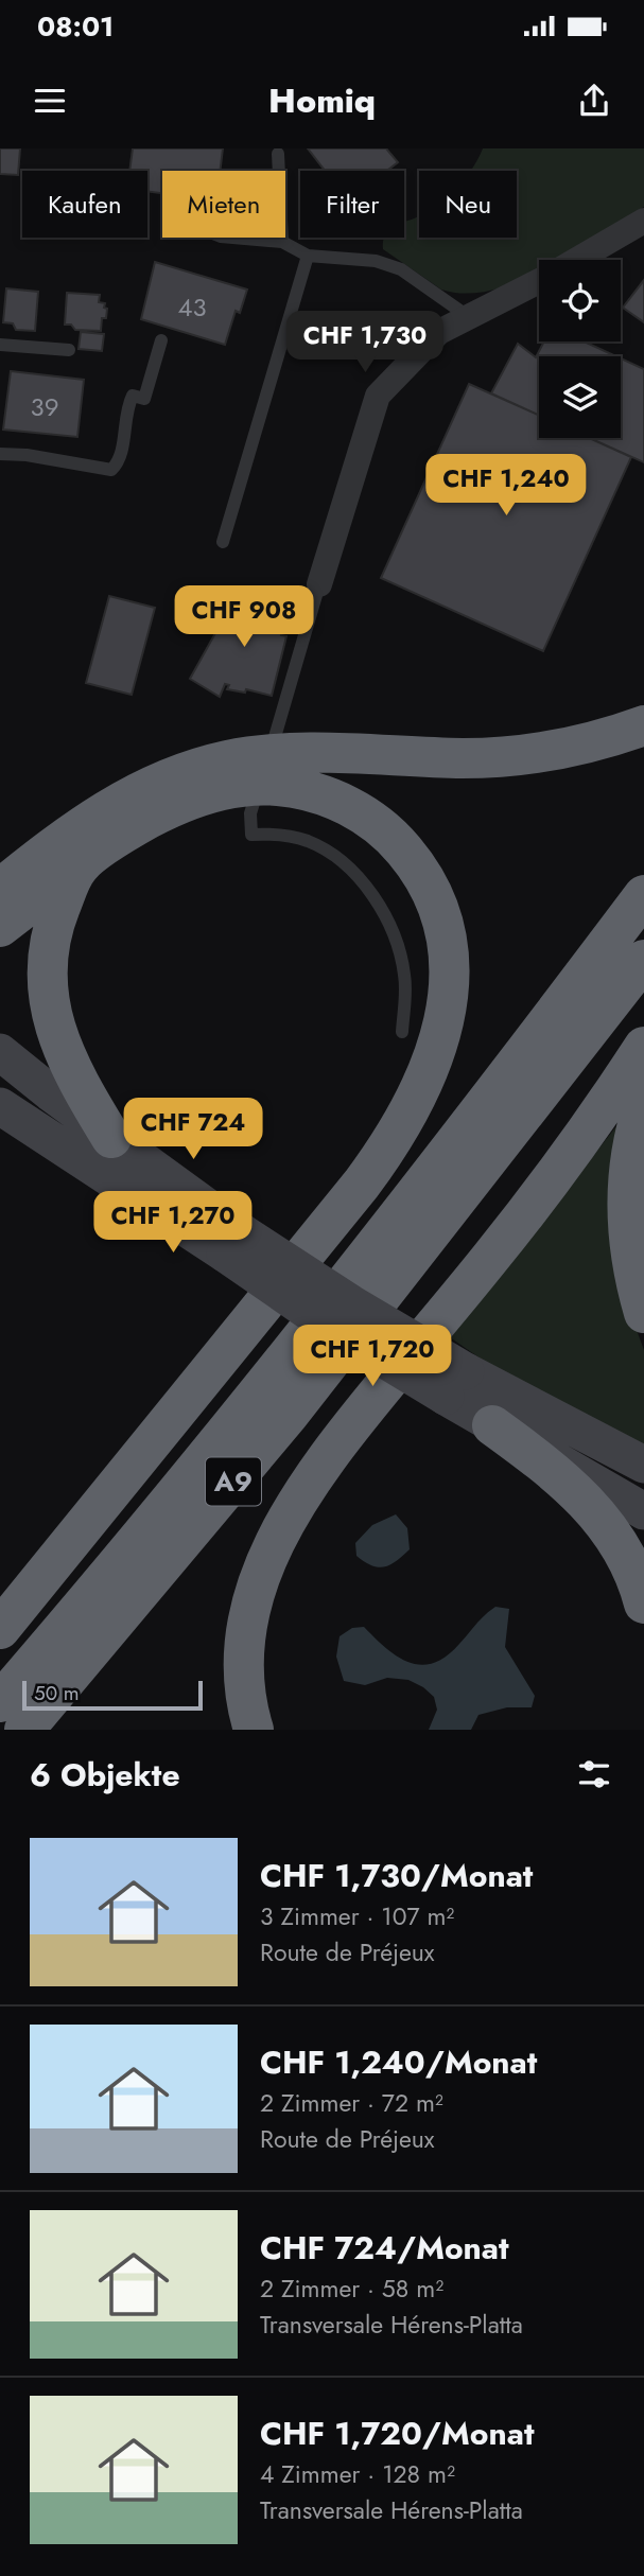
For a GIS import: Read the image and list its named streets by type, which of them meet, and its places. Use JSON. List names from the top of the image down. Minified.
{"streets":{"highway":["A9"]},"house_numbers":["43","39"],"scale_bar":"50 m","page":{"status":"08:01","header":"Homiq","chip":["Kaufen","Mieten","Filter","Neu"],"price":["CHF 1,730","CHF 1,240","CHF 908","CHF 724","CHF 1,270","CHF 1,720"],"scale":"50 m","heading":"6 Objekte","list":[{"name":"CHF 1,730/Monat","note":"3 Zimmer · 107 m² · Route de Préjeux"},{"name":"CHF 1,240/Monat","note":"2 Zimmer · 72 m² · Route de Préjeux"},{"name":"CHF 724/Monat","note":"2 Zimmer · 58 m² · Transversale Hérens-Platta"},{"name":"CHF 1,720/Monat","note":"4 Zimmer · 128 m² · Transversale Hérens-Platta"}]}}
